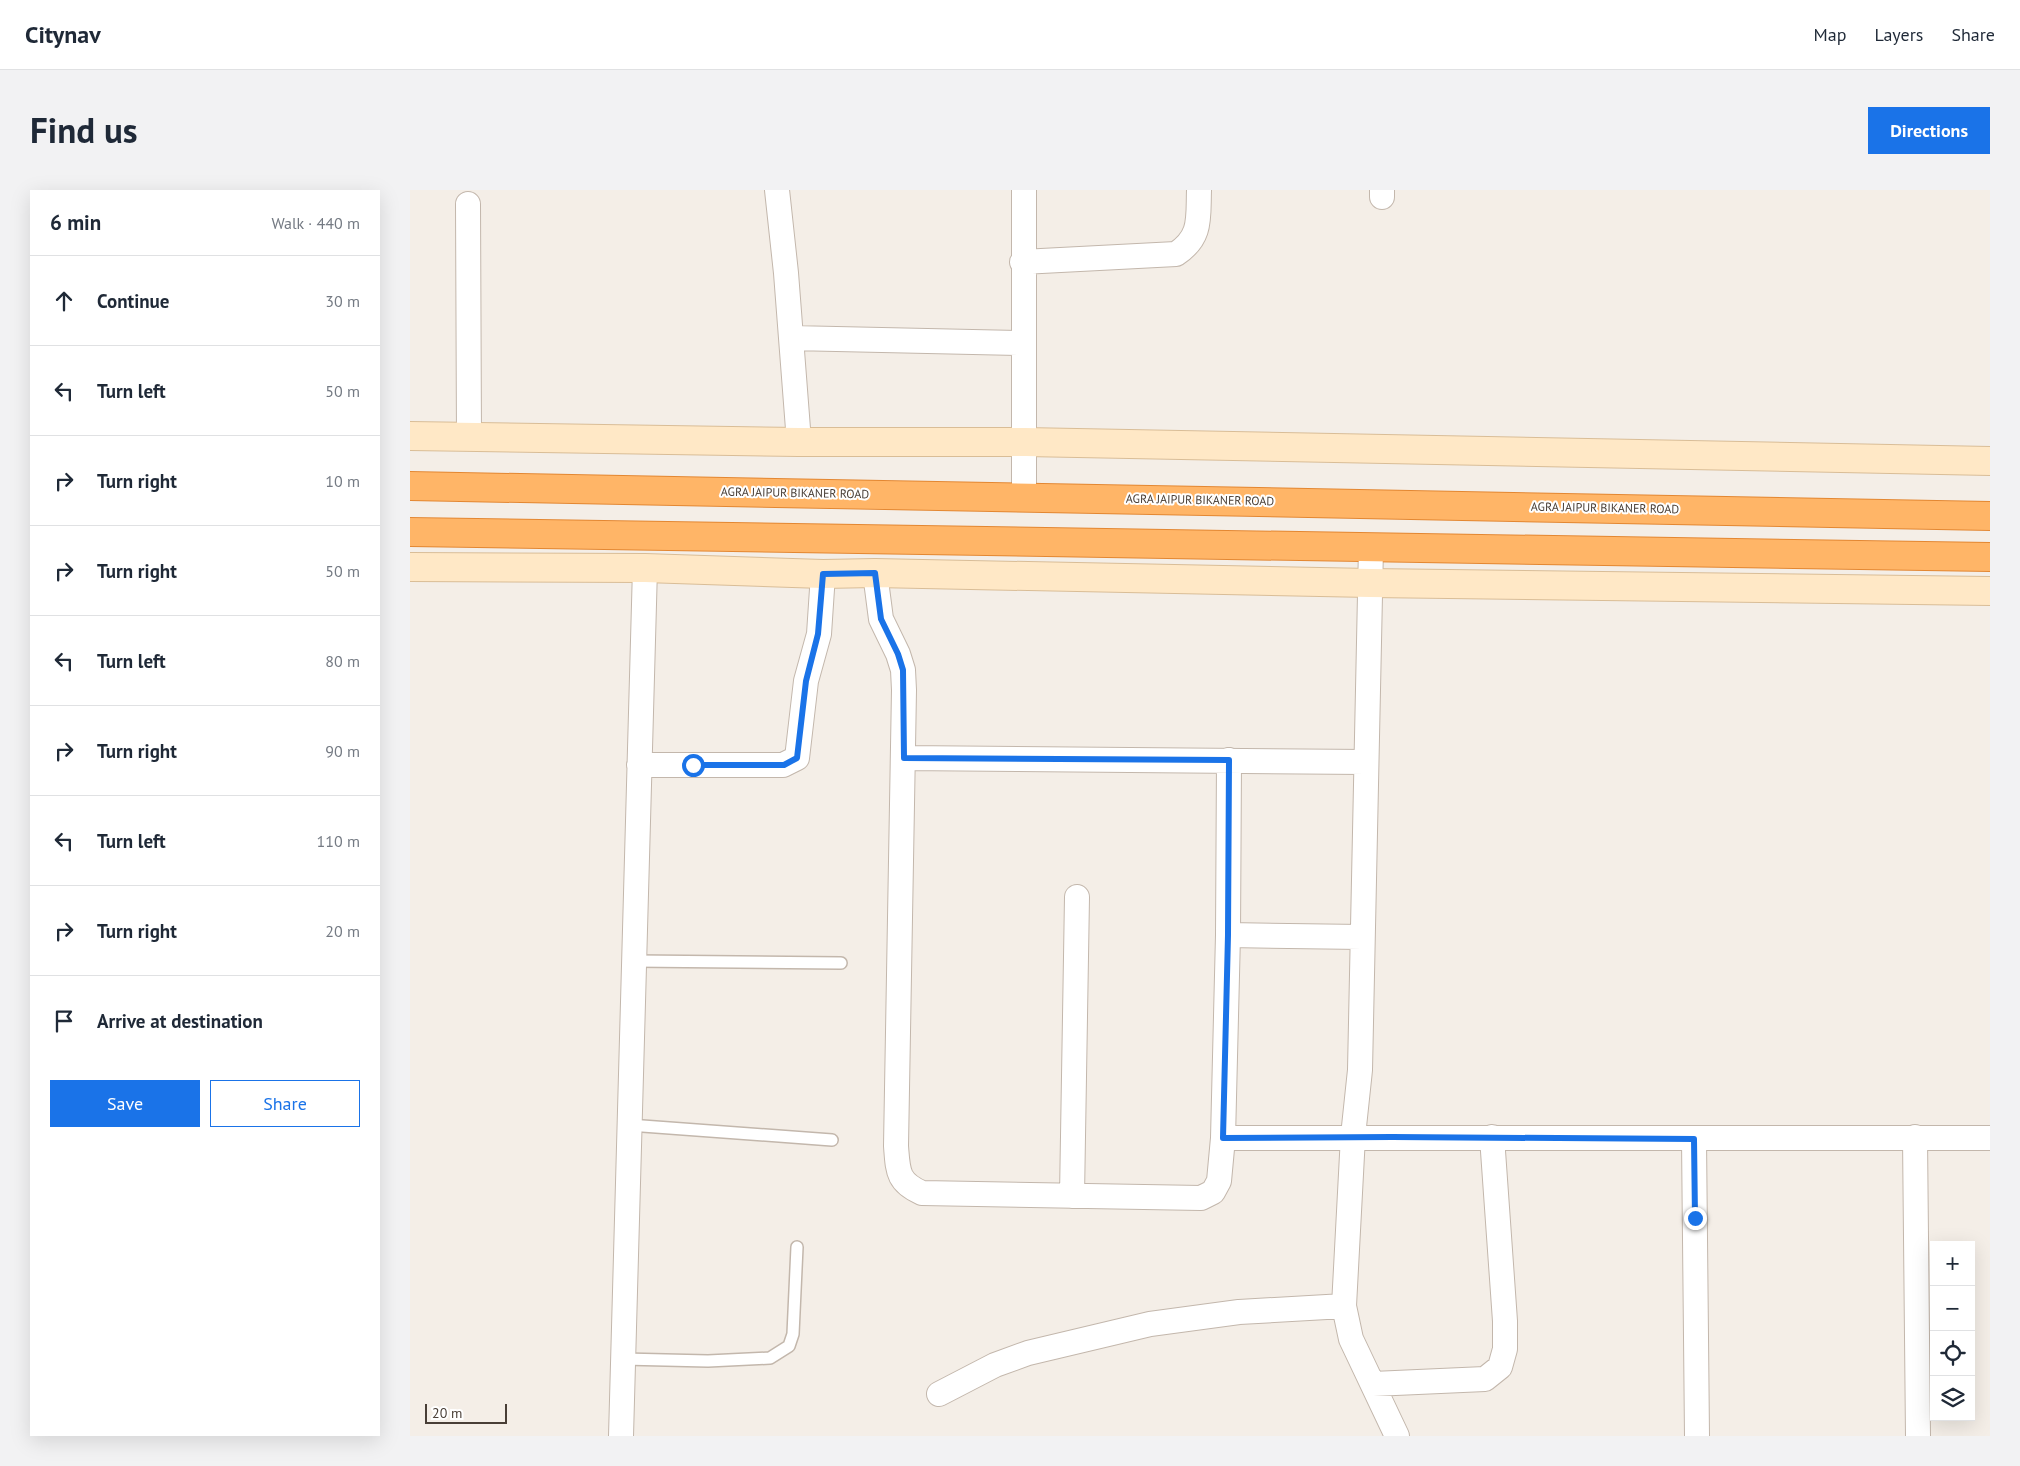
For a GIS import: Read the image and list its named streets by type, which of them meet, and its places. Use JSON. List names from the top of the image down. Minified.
{"streets":{"highway":["AGRA JAIPUR BIKANER ROAD"]},"scale_bar":"20 m","page":{"header":"Citynav","nav":["Map","Layers","Share"],"title":"Find us","buttons":["Directions",["Save","Share"]],"heading":["6 min","Walk · 440 m"],"list":[["Continue","30 m"],["Turn left","50 m"],["Turn right","10 m"],["Turn right","50 m"],["Turn left","80 m"],["Turn right","90 m"],["Turn left","110 m"],["Turn right","20 m"],"Arrive at destination"],"map_buttons":["+","−"],"scale":"20 m"}}
